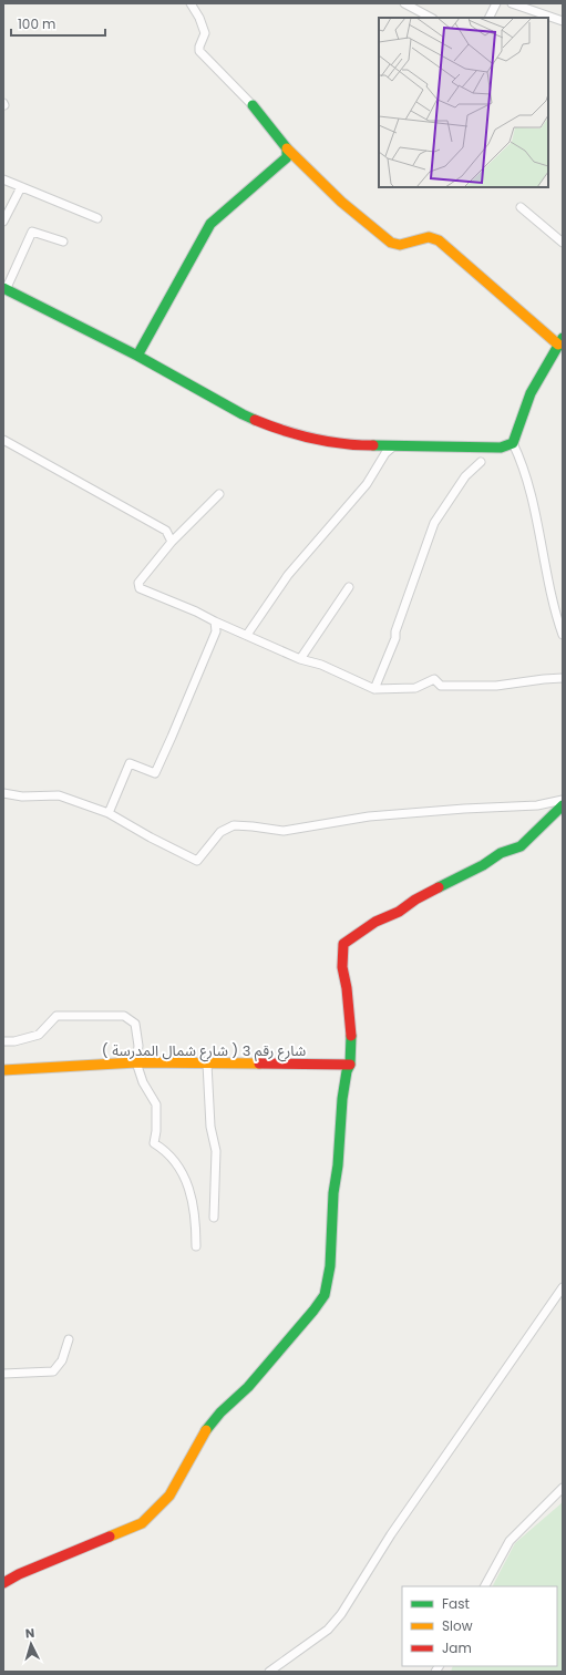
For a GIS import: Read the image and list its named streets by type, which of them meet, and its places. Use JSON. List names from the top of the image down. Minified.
{"streets":{"street":["شارع رقم 3 ( شارع شمال المدرسة )"]},"legend":["Fast","Slow","Jam"],"scale_bar":"100 m","north":"top"}
